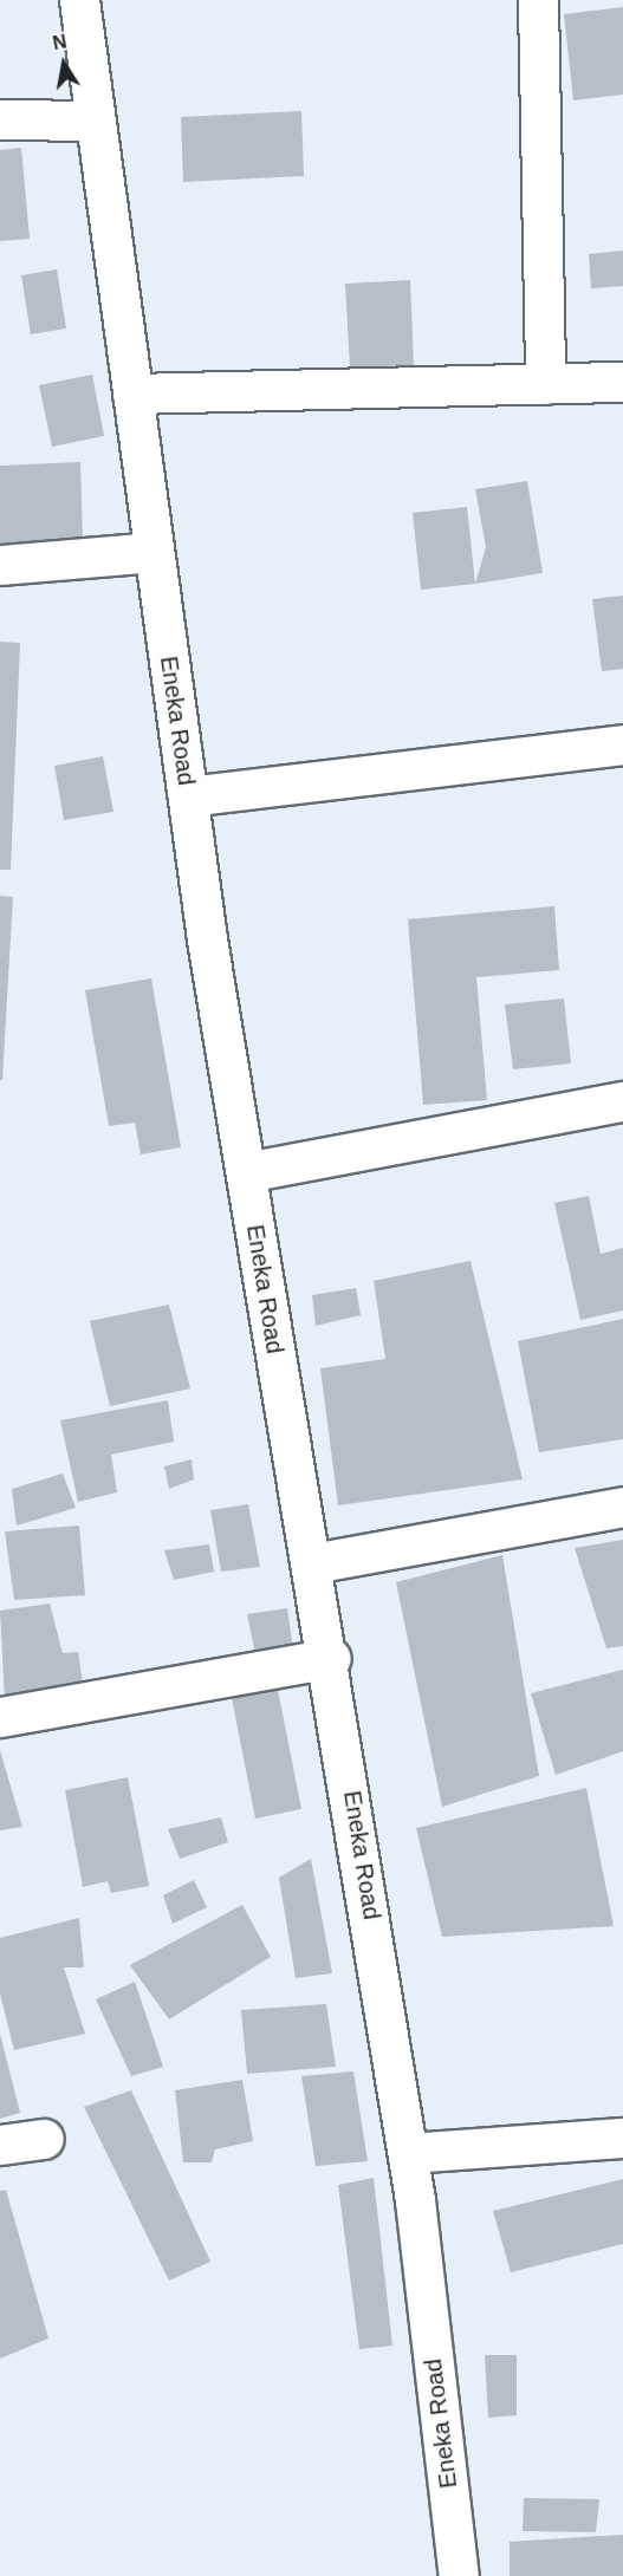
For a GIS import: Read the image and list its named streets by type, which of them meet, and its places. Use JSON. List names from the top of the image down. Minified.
{"streets":{"street":["Eneka Road"]},"north":"top"}
